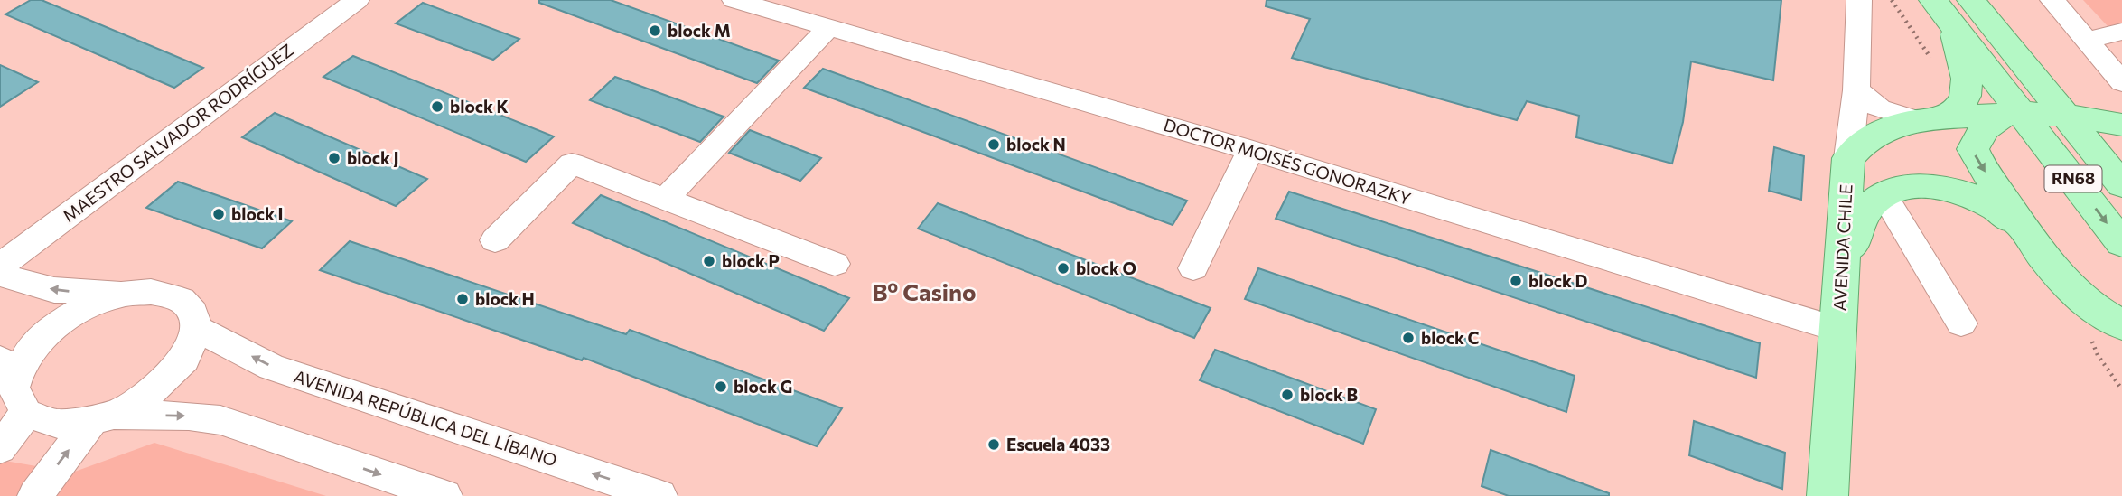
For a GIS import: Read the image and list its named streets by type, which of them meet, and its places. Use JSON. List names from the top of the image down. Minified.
{"streets":{"main road":["RN68","AVENIDA CHILE"],"street":["MAESTRO SALVADOR RODRÍGUEZ","DOCTOR MOISÉS GONORAZKY","AVENIDA REPÚBLICA DEL LÍBANO"]},"crossings":[["DOCTOR MOISÉS GONORAZKY","AVENIDA CHILE"]],"districts":["Bº Casino"],"places":["block M","block K","block N","block J","block I","block P","block O","block D","block H","block C","block G","block B","Escuela 4033"]}
